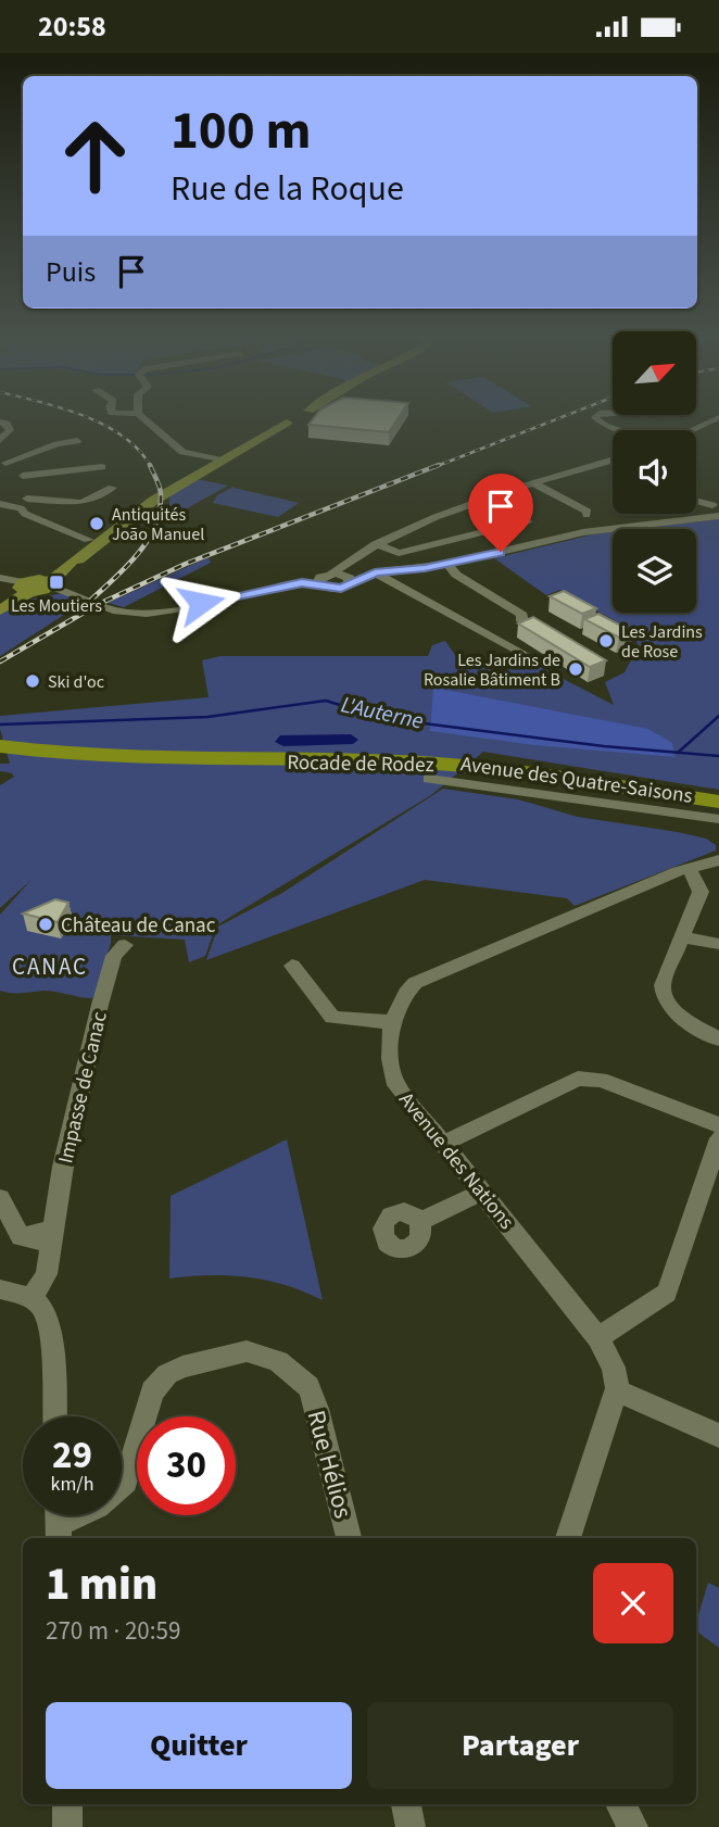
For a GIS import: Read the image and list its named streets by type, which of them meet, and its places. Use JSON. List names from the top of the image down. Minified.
{"streets":{"highway":["Rocade de Rodez"],"street":["Avenue des Quatre-Saisons","Impasse de Canac","Avenue des Nations","Rue Hélios"]},"crossings":[["Rocade de Rodez","Avenue des Quatre-Saisons"]],"districts":["CANAC"],"water":["L'Auterne"],"places":{"other":["Antiquités João Manuel","Les Jardins de Rose","Les Jardins de Rosalie Bâtiment B","Ski d'oc","Château de Canac"],"transit":["Les Moutiers"]},"north":"top right","page":{"status":"20:58","turn":["100 m","Rue de la Roque"],"then":"Puis","speed":"29 km/h","limit":"30","heading":["1 min","270 m · 20:59"],"buttons":["Quitter","Partager"]}}
